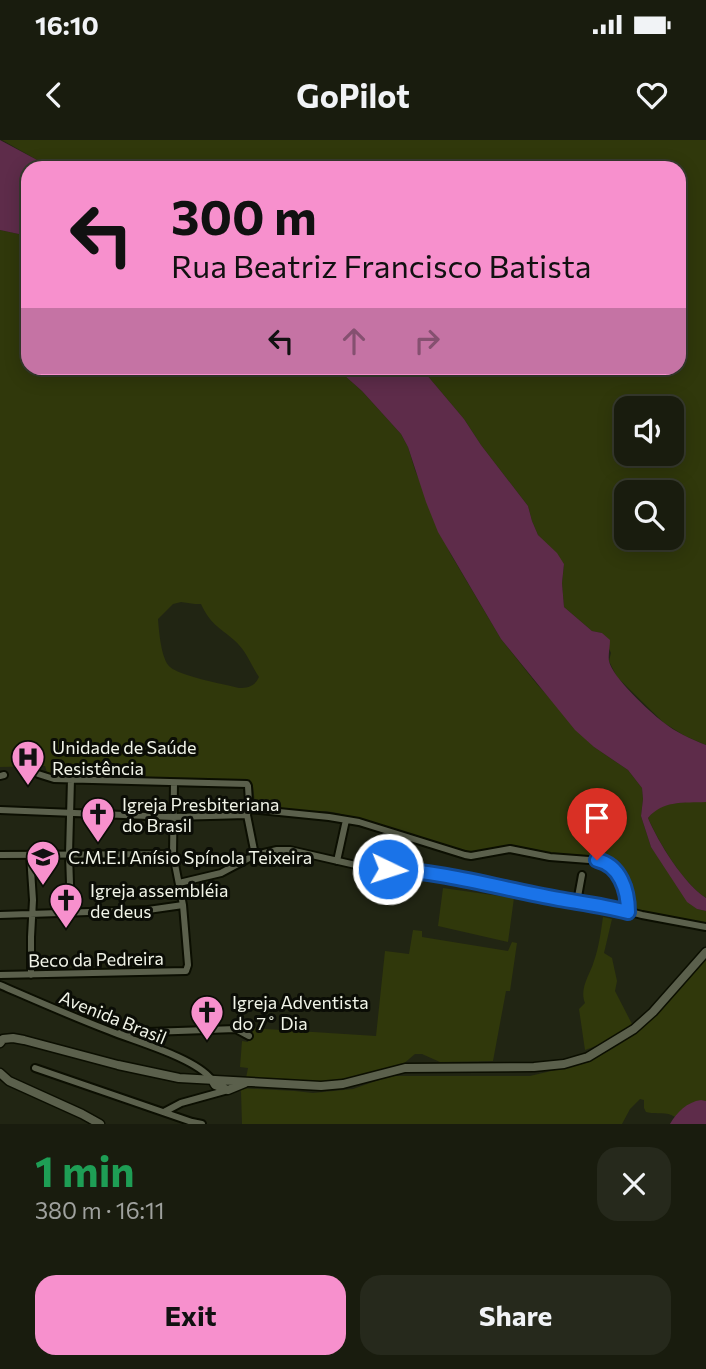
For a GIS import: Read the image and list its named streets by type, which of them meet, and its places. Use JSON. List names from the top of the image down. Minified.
{"streets":{"street":["Beco da Pedreira","Avenida Brasil"]},"places":{"hospital":["Unidade de Saúde Resistência"],"church":["Igreja Presbiteriana do Brasil","Igreja assembléia de deus","Igreja Adventista do 7˚ Dia"],"school or university":["C.M.E.I Anísio Spínola Teixeira"]},"page":{"status":"16:10","header":"GoPilot","turn":["300 m","Rua Beatriz Francisco Batista"],"heading":["1 min","380 m · 16:11"],"buttons":["Exit","Share"]}}
